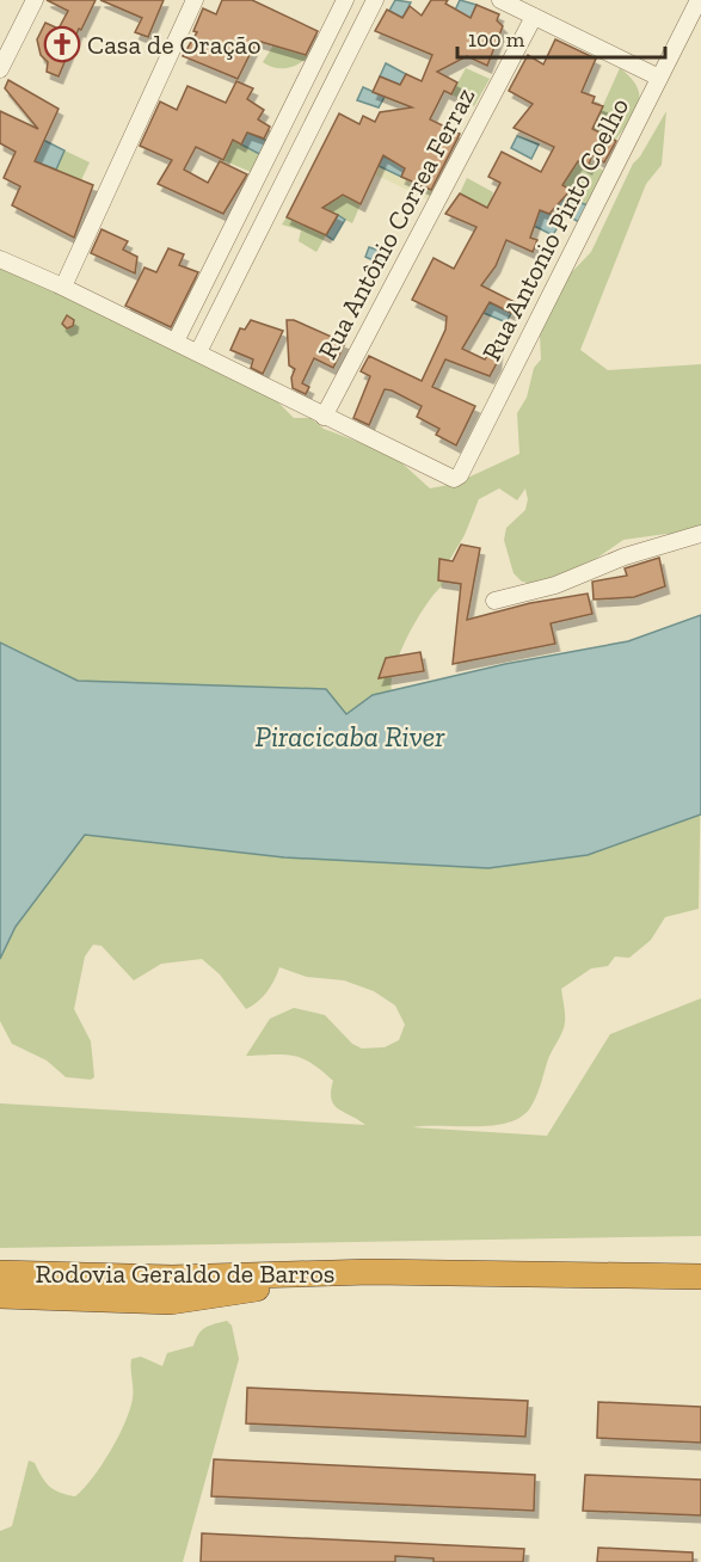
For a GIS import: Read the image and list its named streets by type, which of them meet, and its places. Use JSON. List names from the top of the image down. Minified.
{"streets":{"highway":["Rodovia Geraldo de Barros"],"street":["Rua Antônio Correa Ferraz","Rua Antonio Pinto Coelho"]},"crossings":[["Rua Antônio Correa Ferraz","Rua Antonio Pinto Coelho"]],"water":["Piracicaba River"],"places":{"church":["Casa de Oração"]},"scale_bar":"100 m"}
